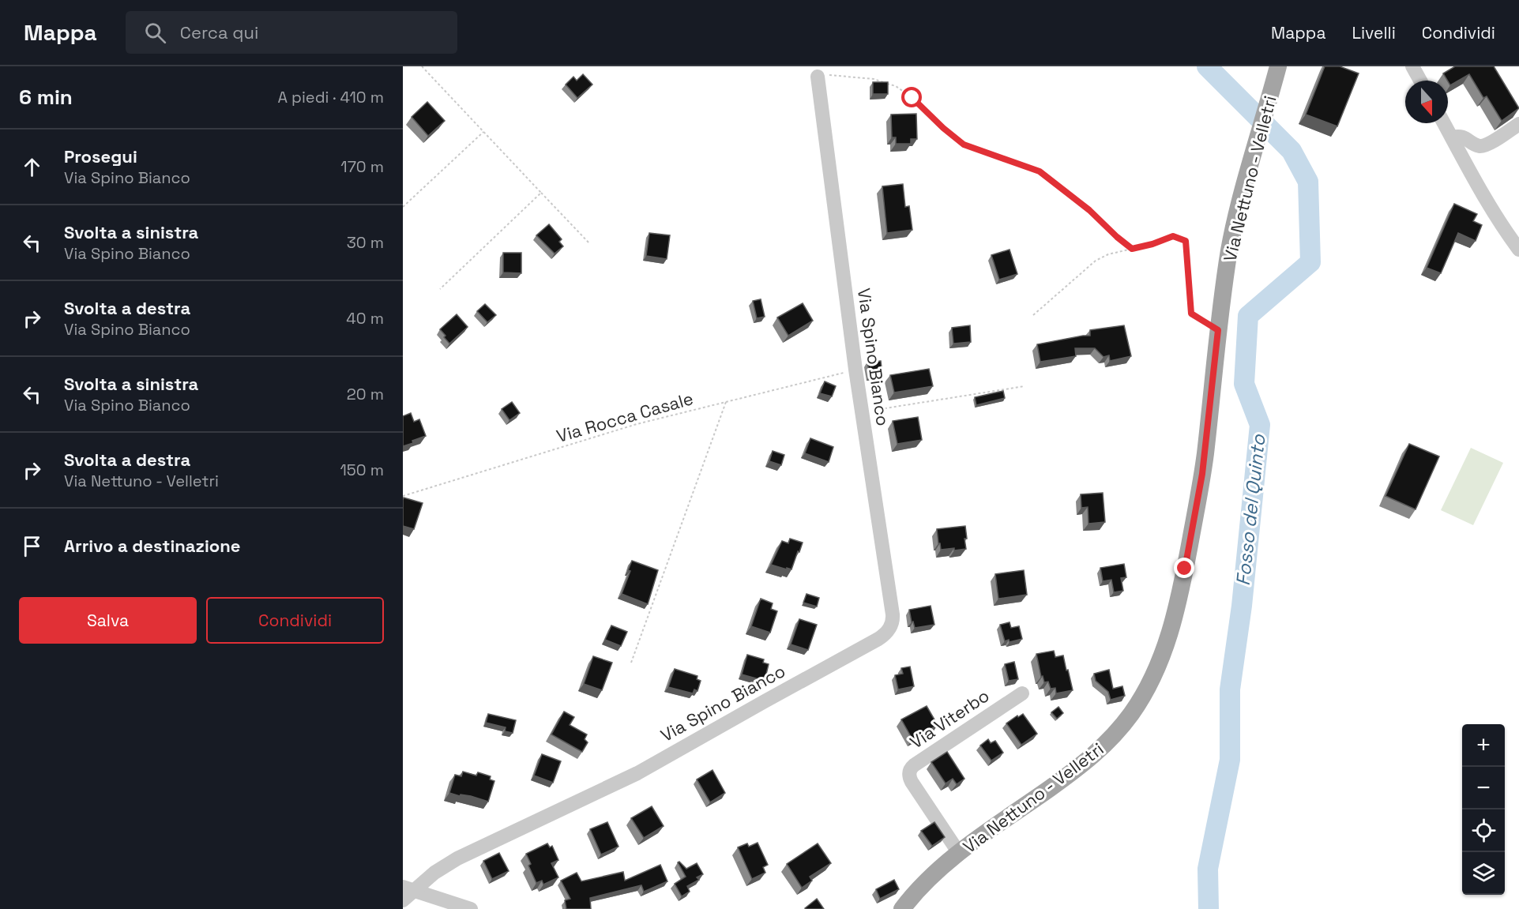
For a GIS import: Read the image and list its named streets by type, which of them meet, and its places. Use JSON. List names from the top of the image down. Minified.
{"streets":{"main road":["Via Nettuno - Velletri"],"street":["Via Spino Bianco","Via Viterbo"],"path":["Via Rocca Casale"]},"crossings":[["Via Nettuno - Velletri","Via Viterbo"],["Via Spino Bianco","Via Rocca Casale"]],"water":["Fosso del Quinto"],"north":"bottom","page":{"header":"Mappa","search":"Cerca qui","nav":["Mappa","Livelli","Condividi"],"heading":["6 min","A piedi · 410 m"],"list":[["Prosegui","Via Spino Bianco","170 m"],["Svolta a sinistra","Via Spino Bianco","30 m"],["Svolta a destra","Via Spino Bianco","40 m"],["Svolta a sinistra","Via Spino Bianco","20 m"],["Svolta a destra","Via Nettuno - Velletri","150 m"],"Arrivo a destinazione"],"buttons":["Salva","Condividi"],"map_buttons":["+","−"]}}
